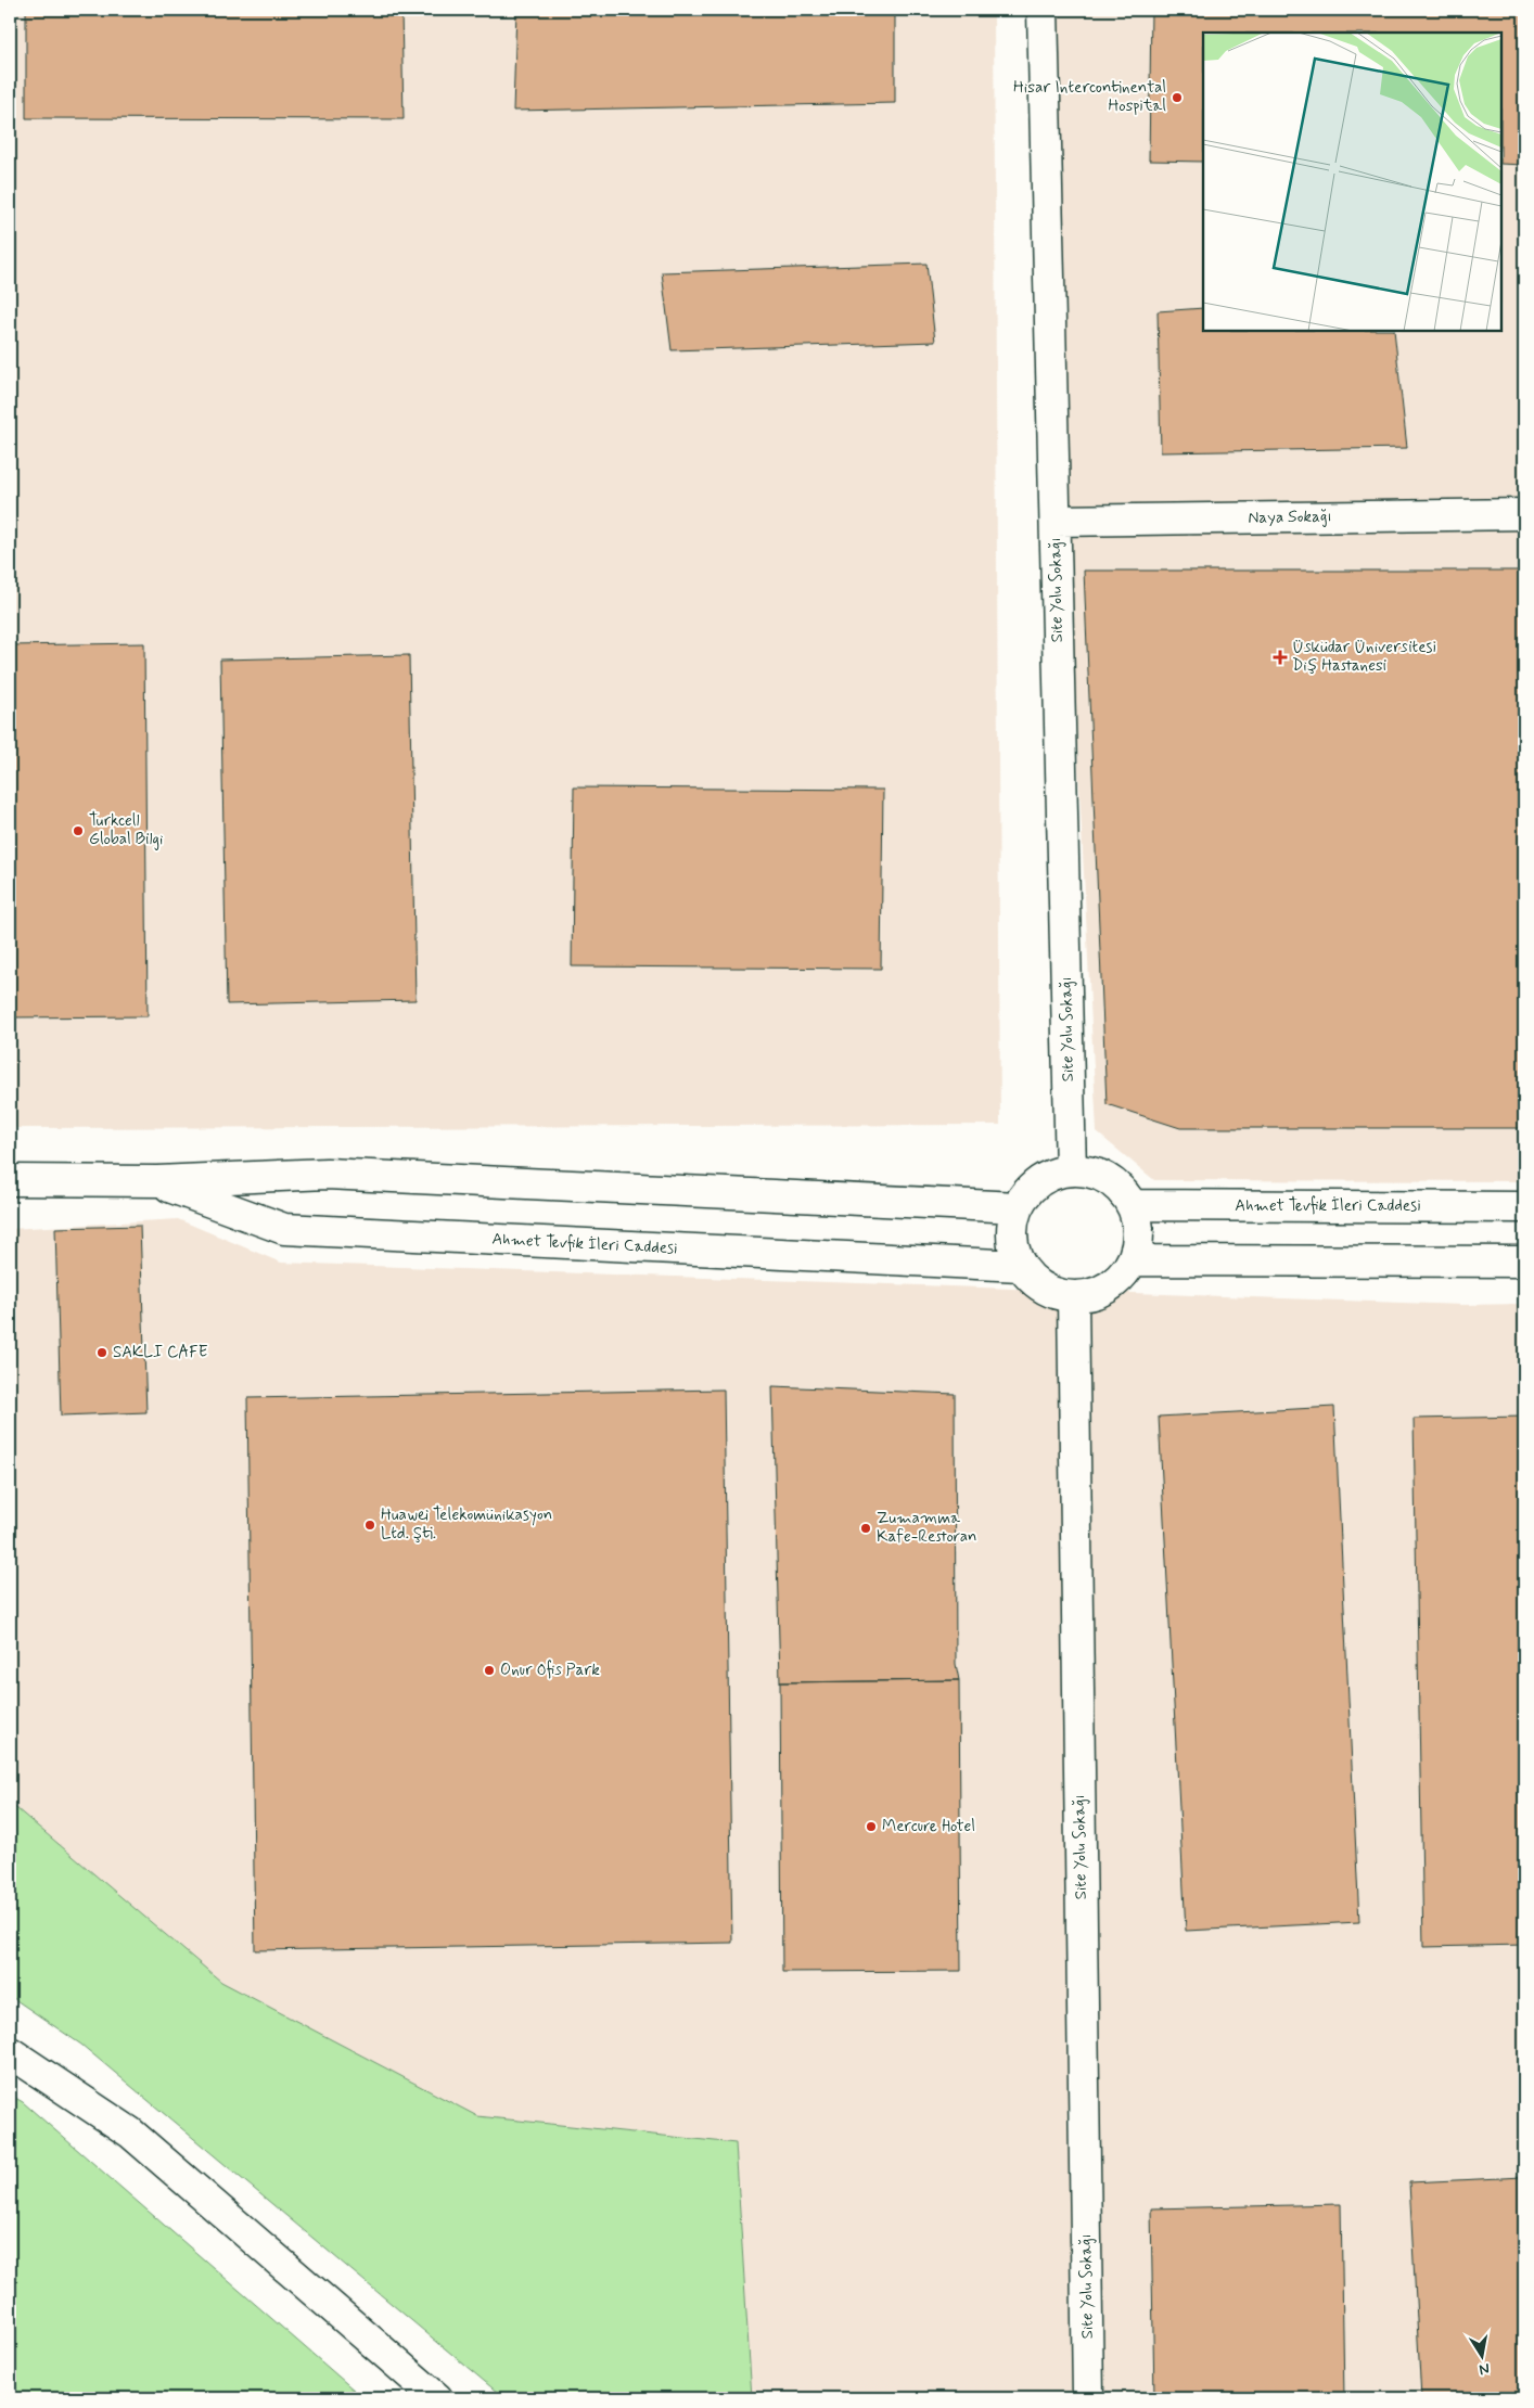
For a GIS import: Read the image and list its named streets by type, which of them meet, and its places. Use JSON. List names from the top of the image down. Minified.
{"streets":{"main road":["Naya Sokağı","Site Yolu Sokağı","Ahmet Tevfik İleri Caddesi"]},"crossings":[["Naya Sokağı","Site Yolu Sokağı"],["Site Yolu Sokağı","Ahmet Tevfik İleri Caddesi"]],"places":{"other":["Hisar Intercontinental Hospital","Turkcell Global Bilgi","SAKLI CAFE","Huawei Telekomünikasyon Ltd. Şti.","Zumamma Kafe-Restoran","Onur Ofis Park","Mercure Hotel"],"health":["Üsküdar Üniversitesi Diş Hastanesi"]},"north":"bottom"}
